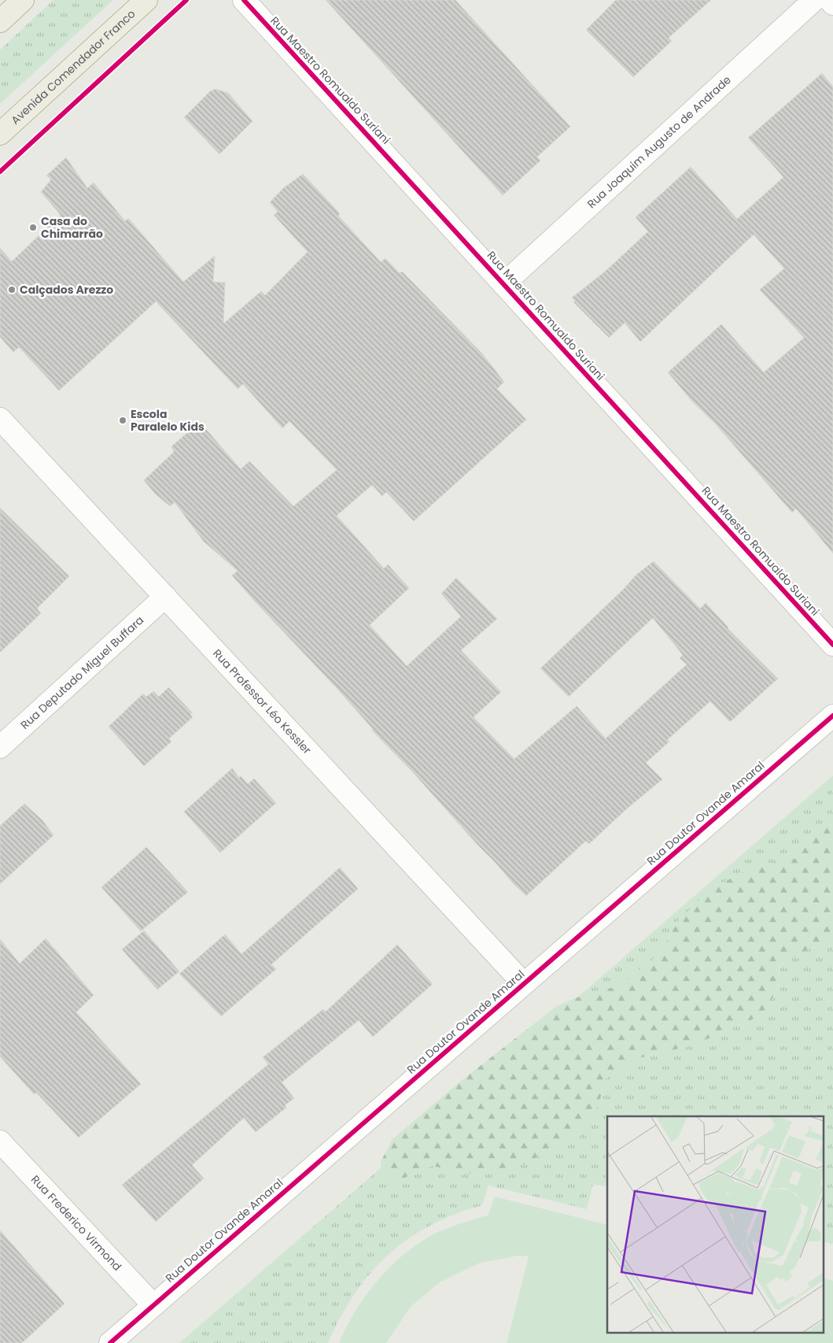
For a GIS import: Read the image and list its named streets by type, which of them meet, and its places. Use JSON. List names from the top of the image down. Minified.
{"streets":{"highway":["Avenida Comendador Franco"],"street":["Rua Maestro Romualdo Suriani","Rua Joaquim Augusto de Andrade","Rua Deputado Miguel Buffara","Rua Professor Léo Kessler","Rua Doutor Ovande Amaral","Rua Frederico Virmond"]},"crossings":[["Rua Maestro Romualdo Suriani","Rua Joaquim Augusto de Andrade"],["Rua Deputado Miguel Buffara","Rua Professor Léo Kessler"],["Rua Professor Léo Kessler","Rua Doutor Ovande Amaral"],["Rua Doutor Ovande Amaral","Rua Frederico Virmond"]],"places":["Casa do Chimarrão","Calçados Arezzo","Escola Paralelo Kids"]}
